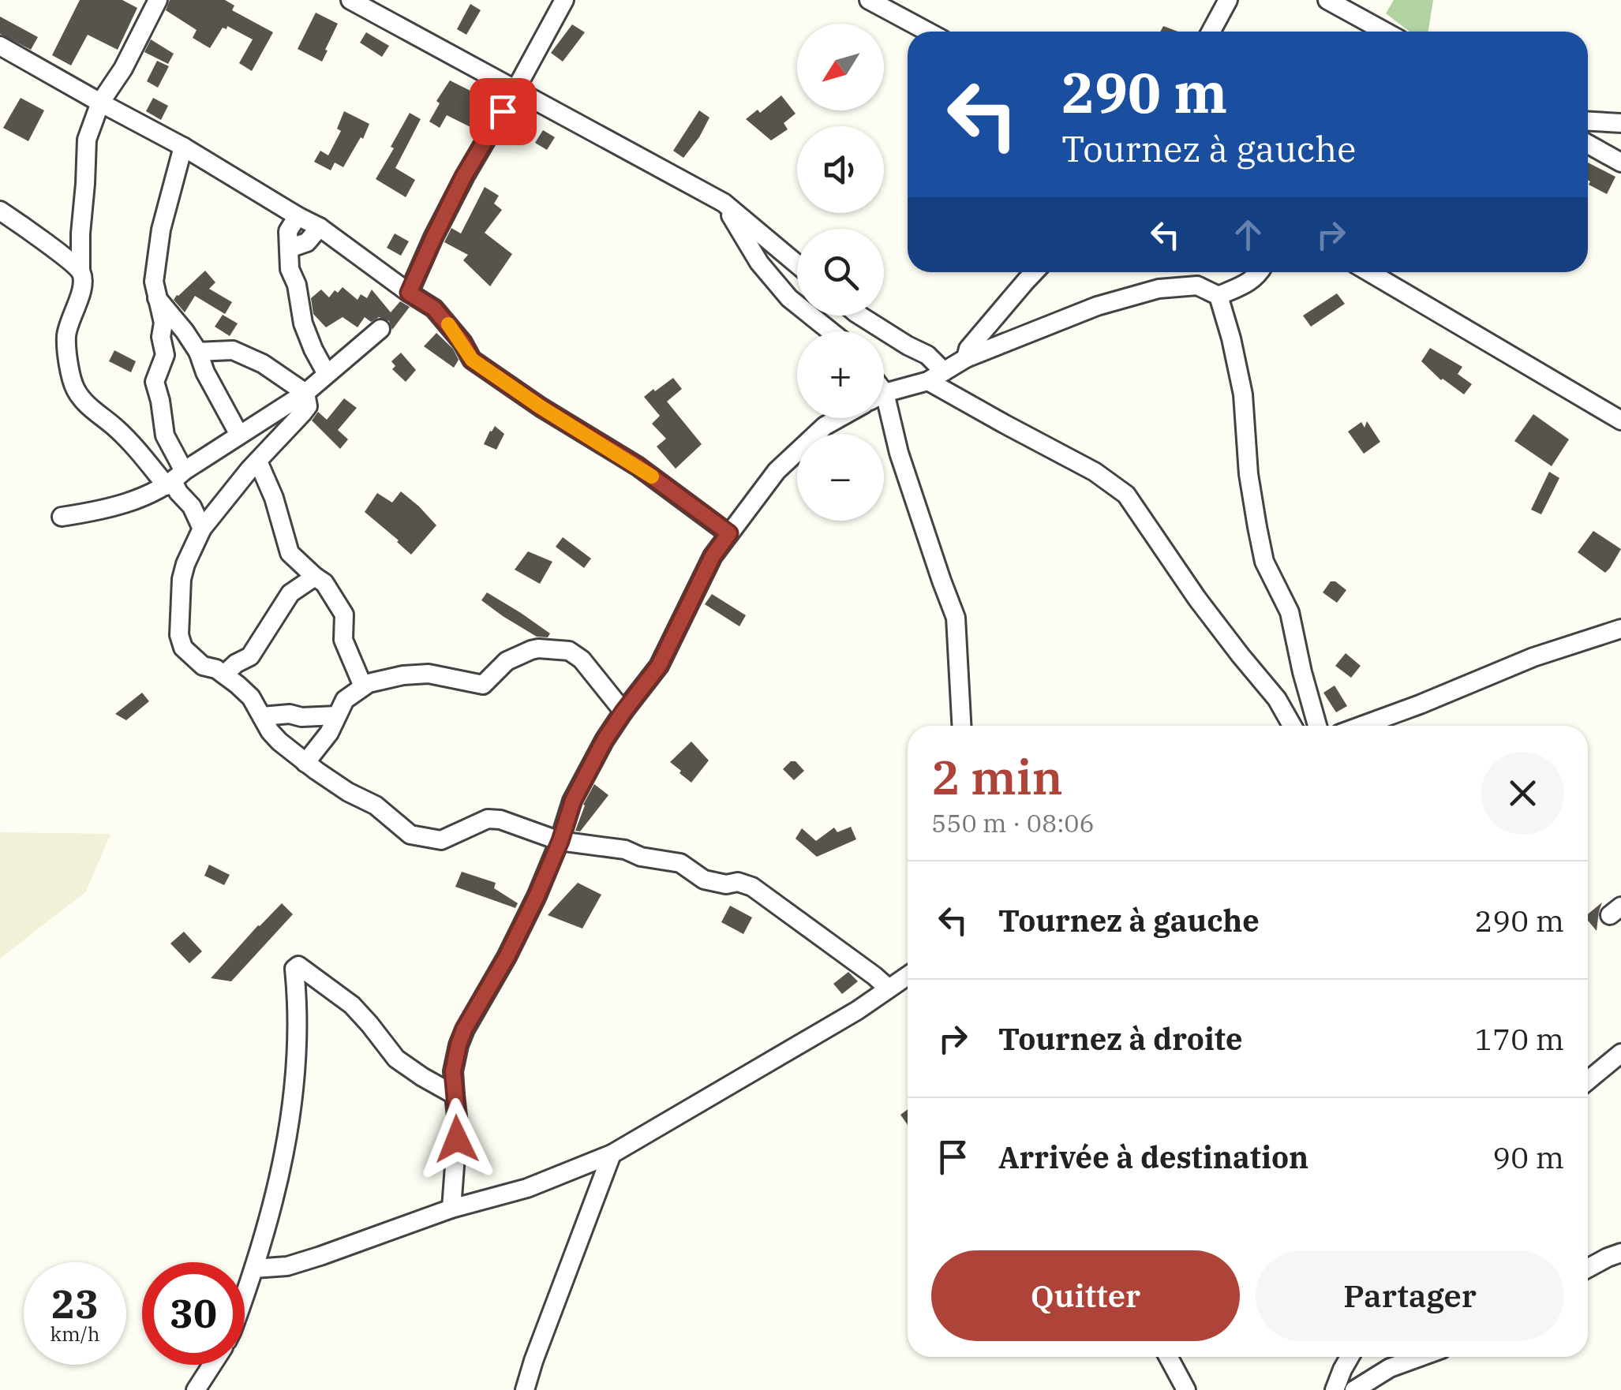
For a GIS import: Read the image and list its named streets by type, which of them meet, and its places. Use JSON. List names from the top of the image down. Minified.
{"north":"bottom left","page":{"map_buttons":["+","−"],"turn":["290 m","Tournez à gauche"],"heading":["2 min","550 m · 08:06"],"list":[{"name":"Tournez à gauche","value":"290 m"},{"name":"Tournez à droite","value":"170 m"},{"name":"Arrivée à destination","value":"90 m"}],"buttons":["Quitter","Partager"],"speed":"23 km/h","limit":"30"}}
